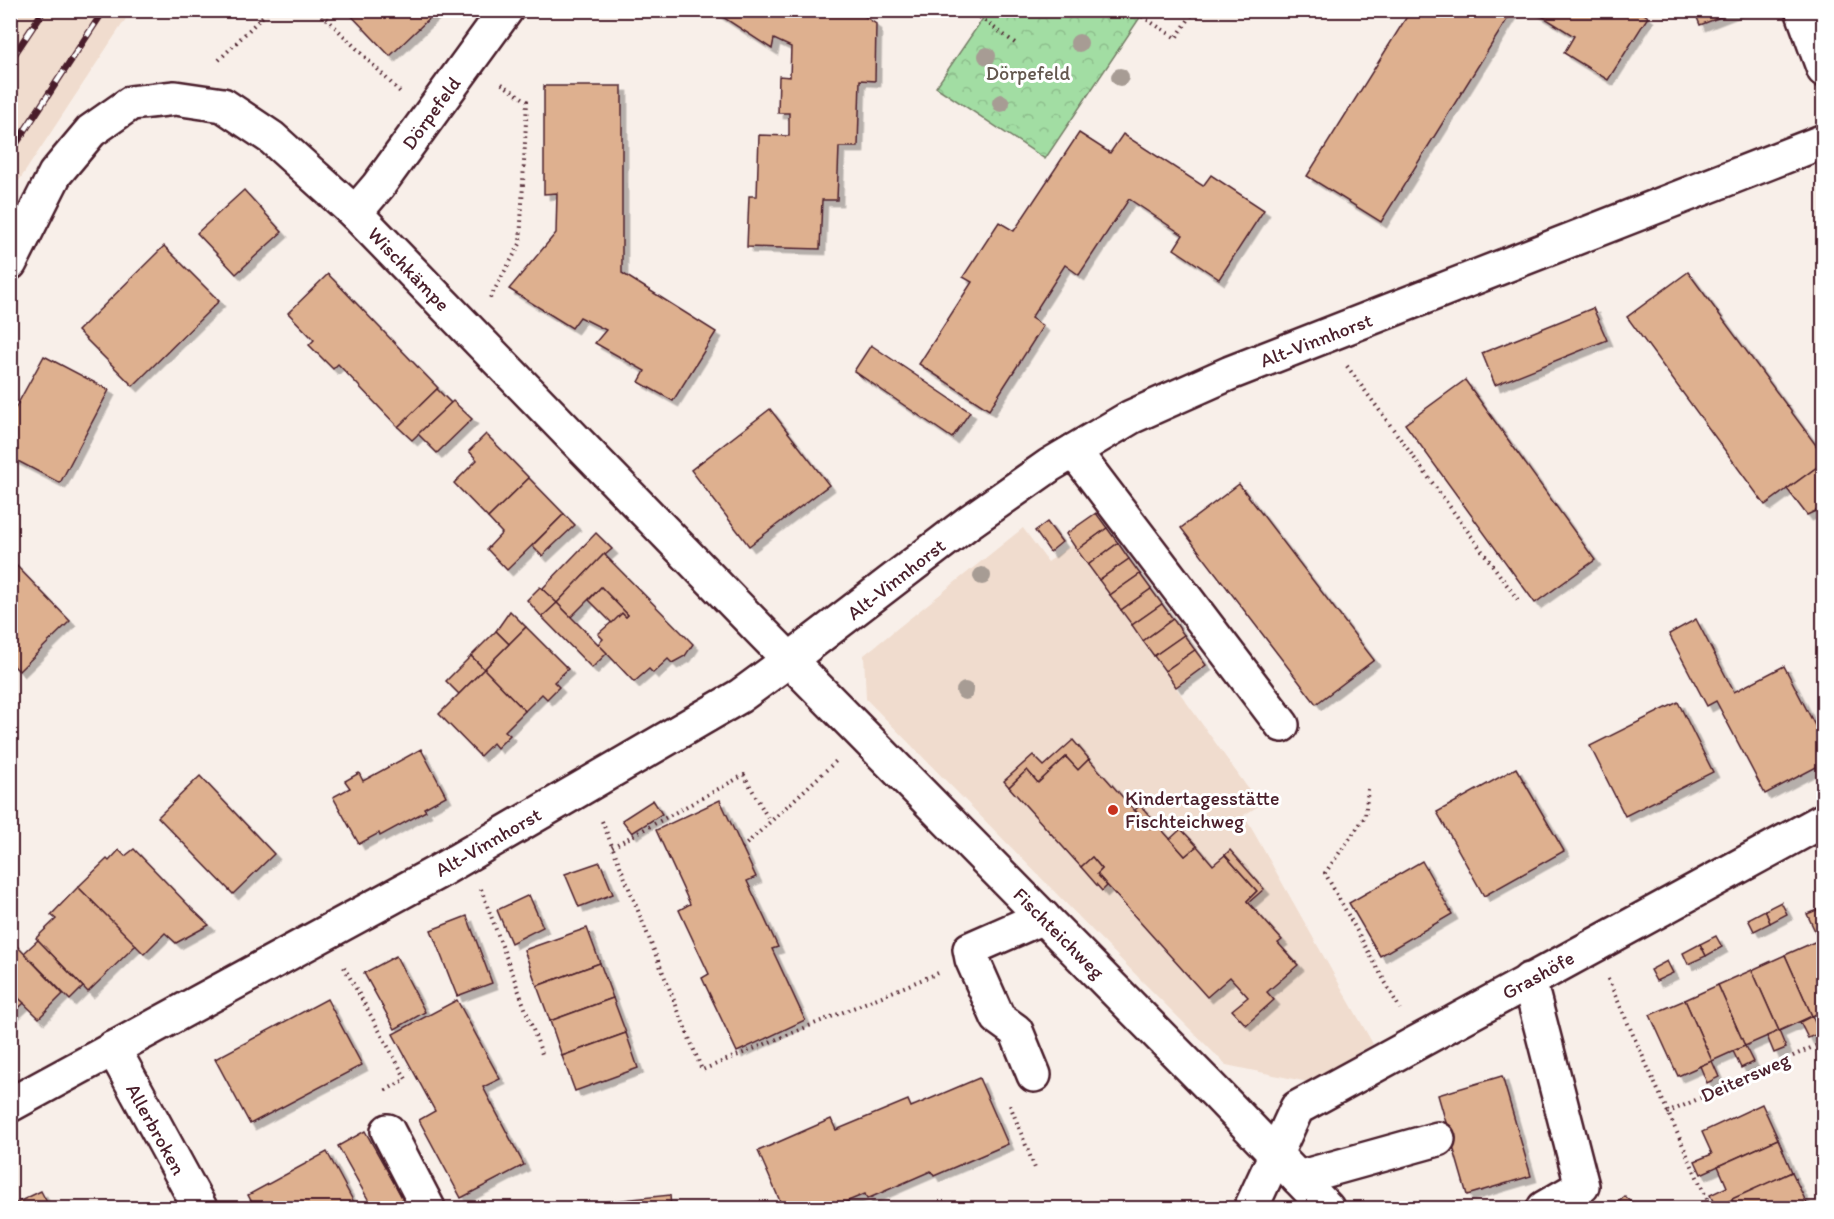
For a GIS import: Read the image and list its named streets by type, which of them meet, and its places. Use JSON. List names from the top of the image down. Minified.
{"streets":{"street":["Dörpefeld","Wischkämpe","Alt-Vinnhorst","Fischteichweg","Grashöfe","Allerbroken"],"path":["Deitersweg"]},"crossings":[["Dörpefeld","Wischkämpe"],["Wischkämpe","Alt-Vinnhorst"],["Wischkämpe","Fischteichweg"],["Alt-Vinnhorst","Fischteichweg"],["Alt-Vinnhorst","Allerbroken"],["Fischteichweg","Grashöfe"]],"parks":["Dörpefeld"],"places":["Kindertagesstätte Fischteichweg"]}
